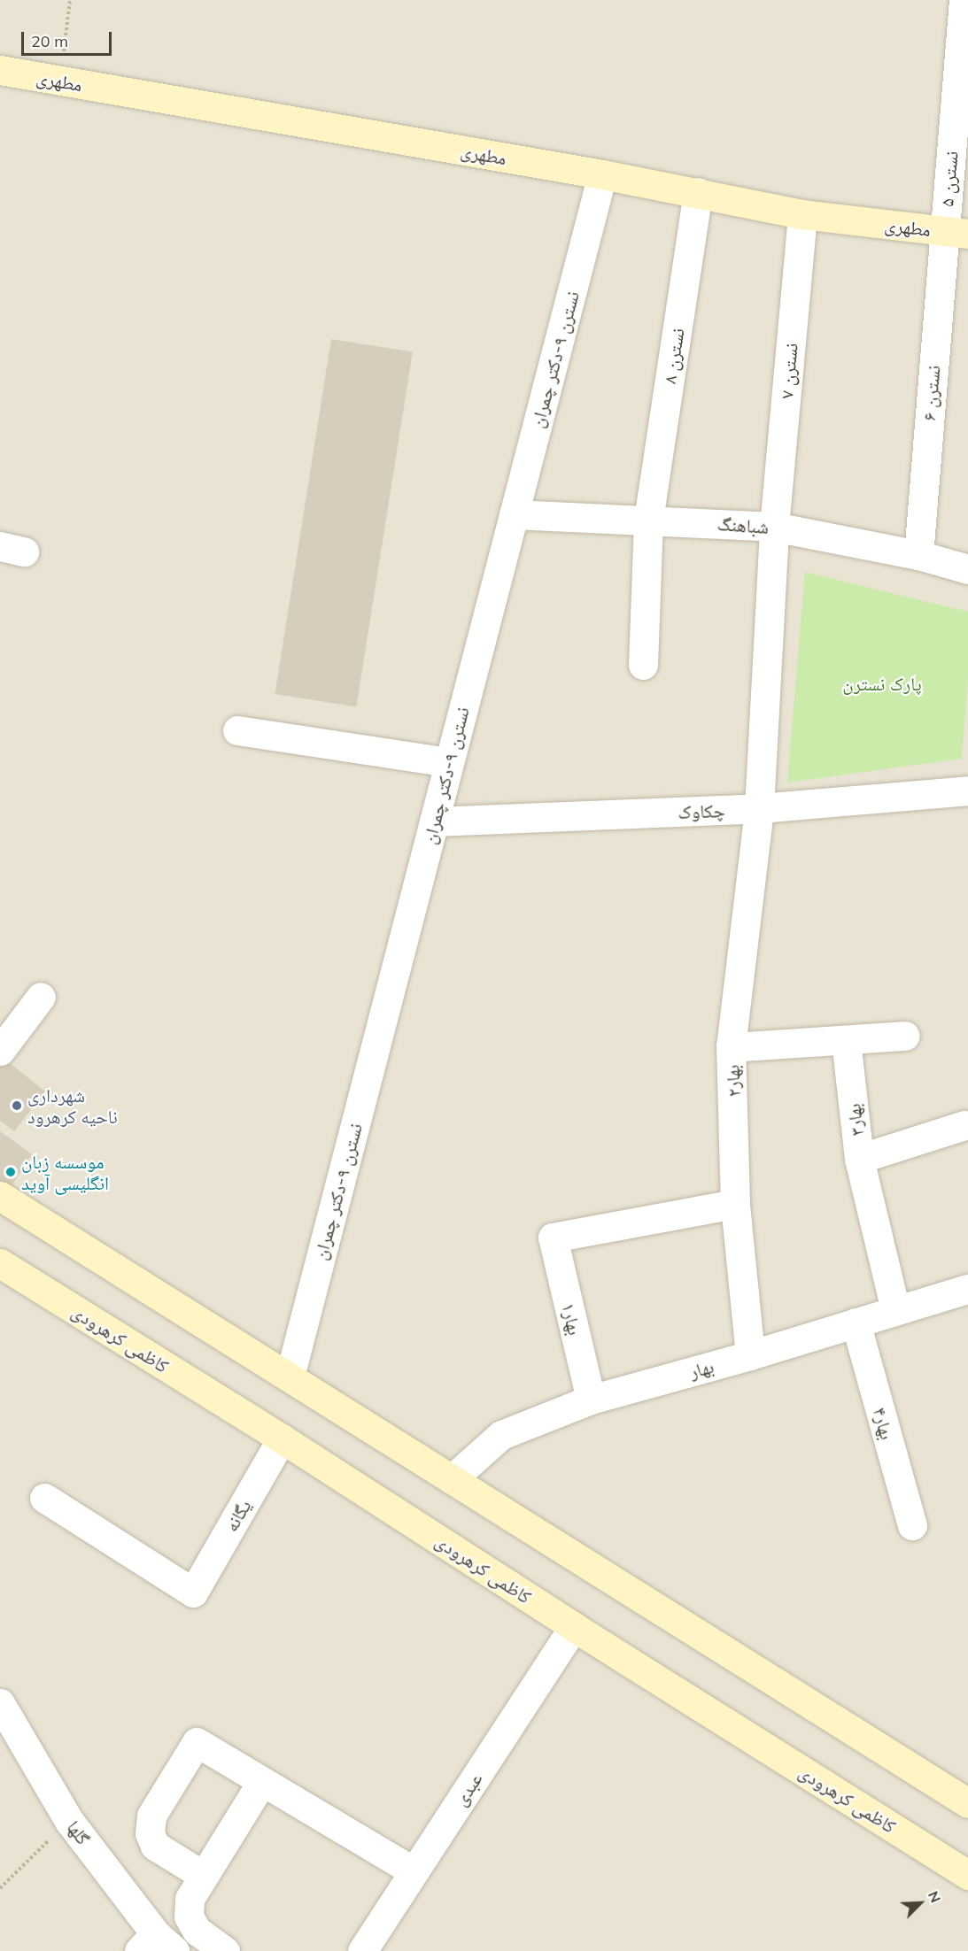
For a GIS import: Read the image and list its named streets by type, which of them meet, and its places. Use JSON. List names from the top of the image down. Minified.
{"streets":{"main road":["مطهری","کاظمی کرهرودی"],"street":["نسترن ۵","نسترن ۸","نسترن ۹-دکتر چمران","نسترن ۷","نسترن ۶","شباهنگ","چکاوک","بهار۲","بهار۳","بهار۱","بهار","بهار۴","یگانه","عبدی","گلها"]},"crossings":[["مطهری","نسترن ۵"],["مطهری","نسترن ۸"],["مطهری","نسترن ۹-دکتر چمران"],["مطهری","نسترن ۷"],["مطهری","نسترن ۶"],["نسترن ۵","نسترن ۶"],["نسترن ۸","شباهنگ"],["نسترن ۹-دکتر چمران","شباهنگ"],["نسترن ۹-دکتر چمران","چکاوک"],["نسترن ۷","شباهنگ"],["نسترن ۷","چکاوک"],["نسترن ۷","بهار۲"],["نسترن ۶","شباهنگ"],["چکاوک","بهار۲"],["بهار۲","بهار۱"],["بهار۲","بهار"],["بهار۳","بهار"],["بهار۱","بهار"],["کاظمی کرهرودی","یگانه"],["کاظمی کرهرودی","عبدی"],["بهار","بهار۴"]],"parks":["پارک نسترن"],"places":["شهرداری ناحیه کرهرود","موسسه زبان انگلیسی آوید"],"scale_bar":"20 m","north":"top right"}
